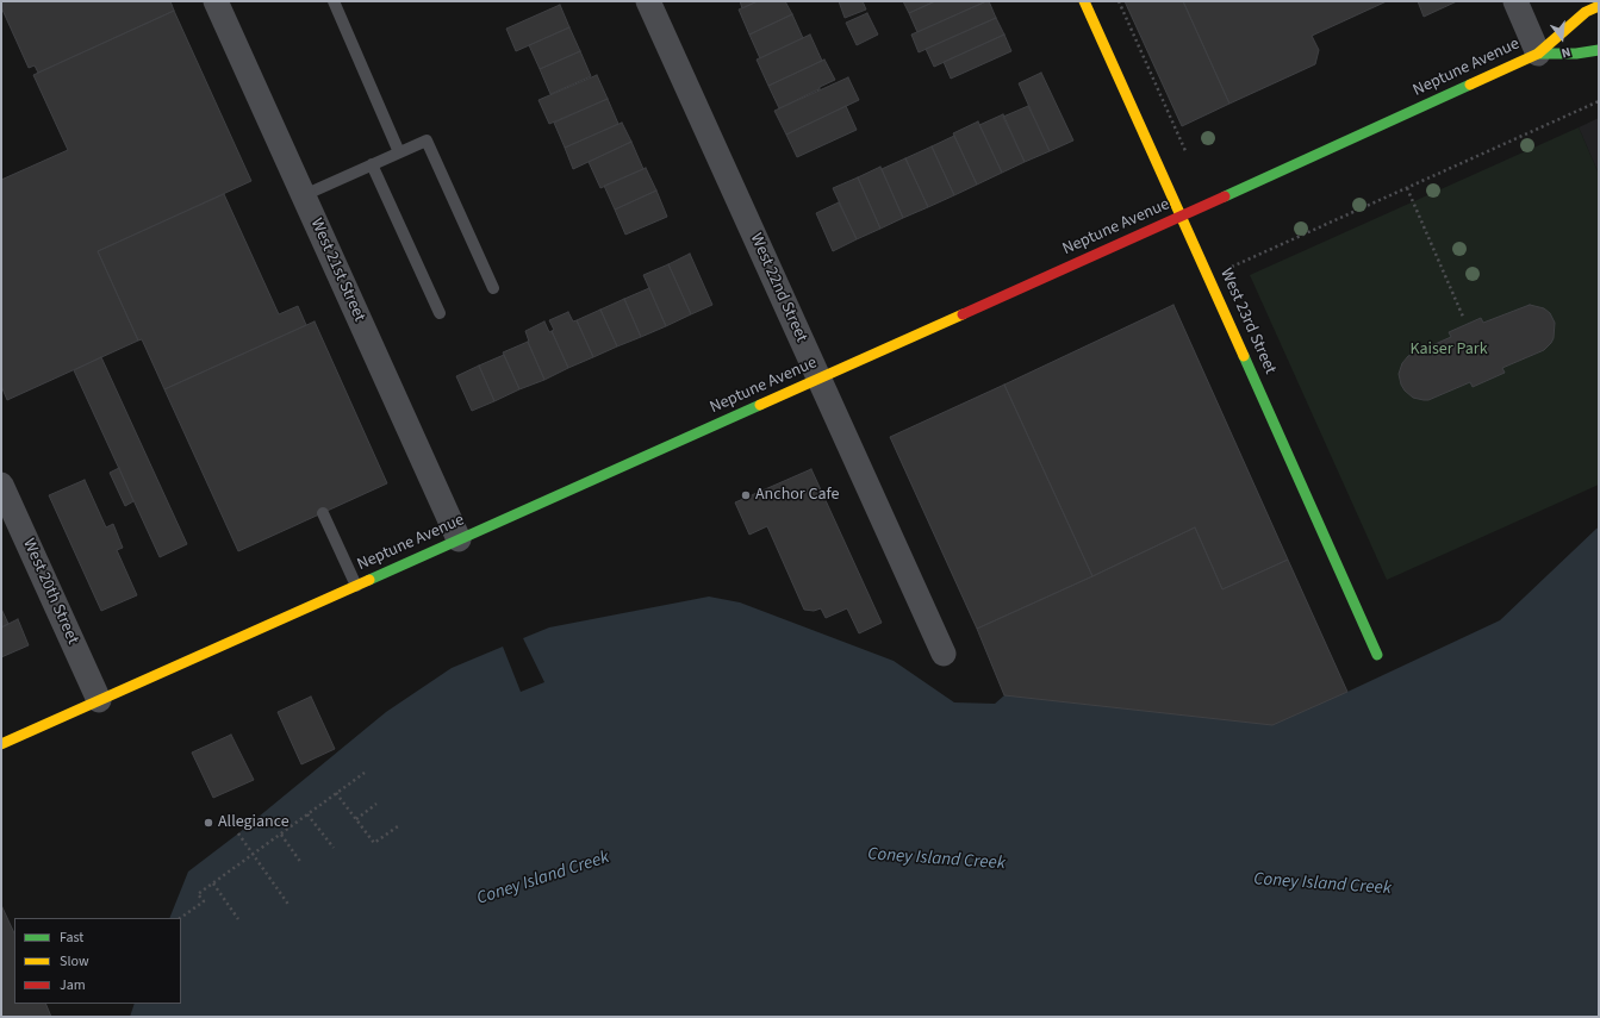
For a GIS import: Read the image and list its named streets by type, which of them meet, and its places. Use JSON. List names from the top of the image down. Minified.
{"streets":{"main road":["Neptune Avenue","West 23rd Street"],"street":["West 21st Street","West 22nd Street","West 20th Street"]},"crossings":[["Neptune Avenue","West 21st Street"],["Neptune Avenue","West 22nd Street"],["Neptune Avenue","West 23rd Street"],["Neptune Avenue","West 20th Street"]],"water":["Coney Island Creek"],"parks":["Kaiser Park"],"places":["Anchor Cafe","Allegiance"],"legend":["Fast","Slow","Jam"],"north":"bottom"}
